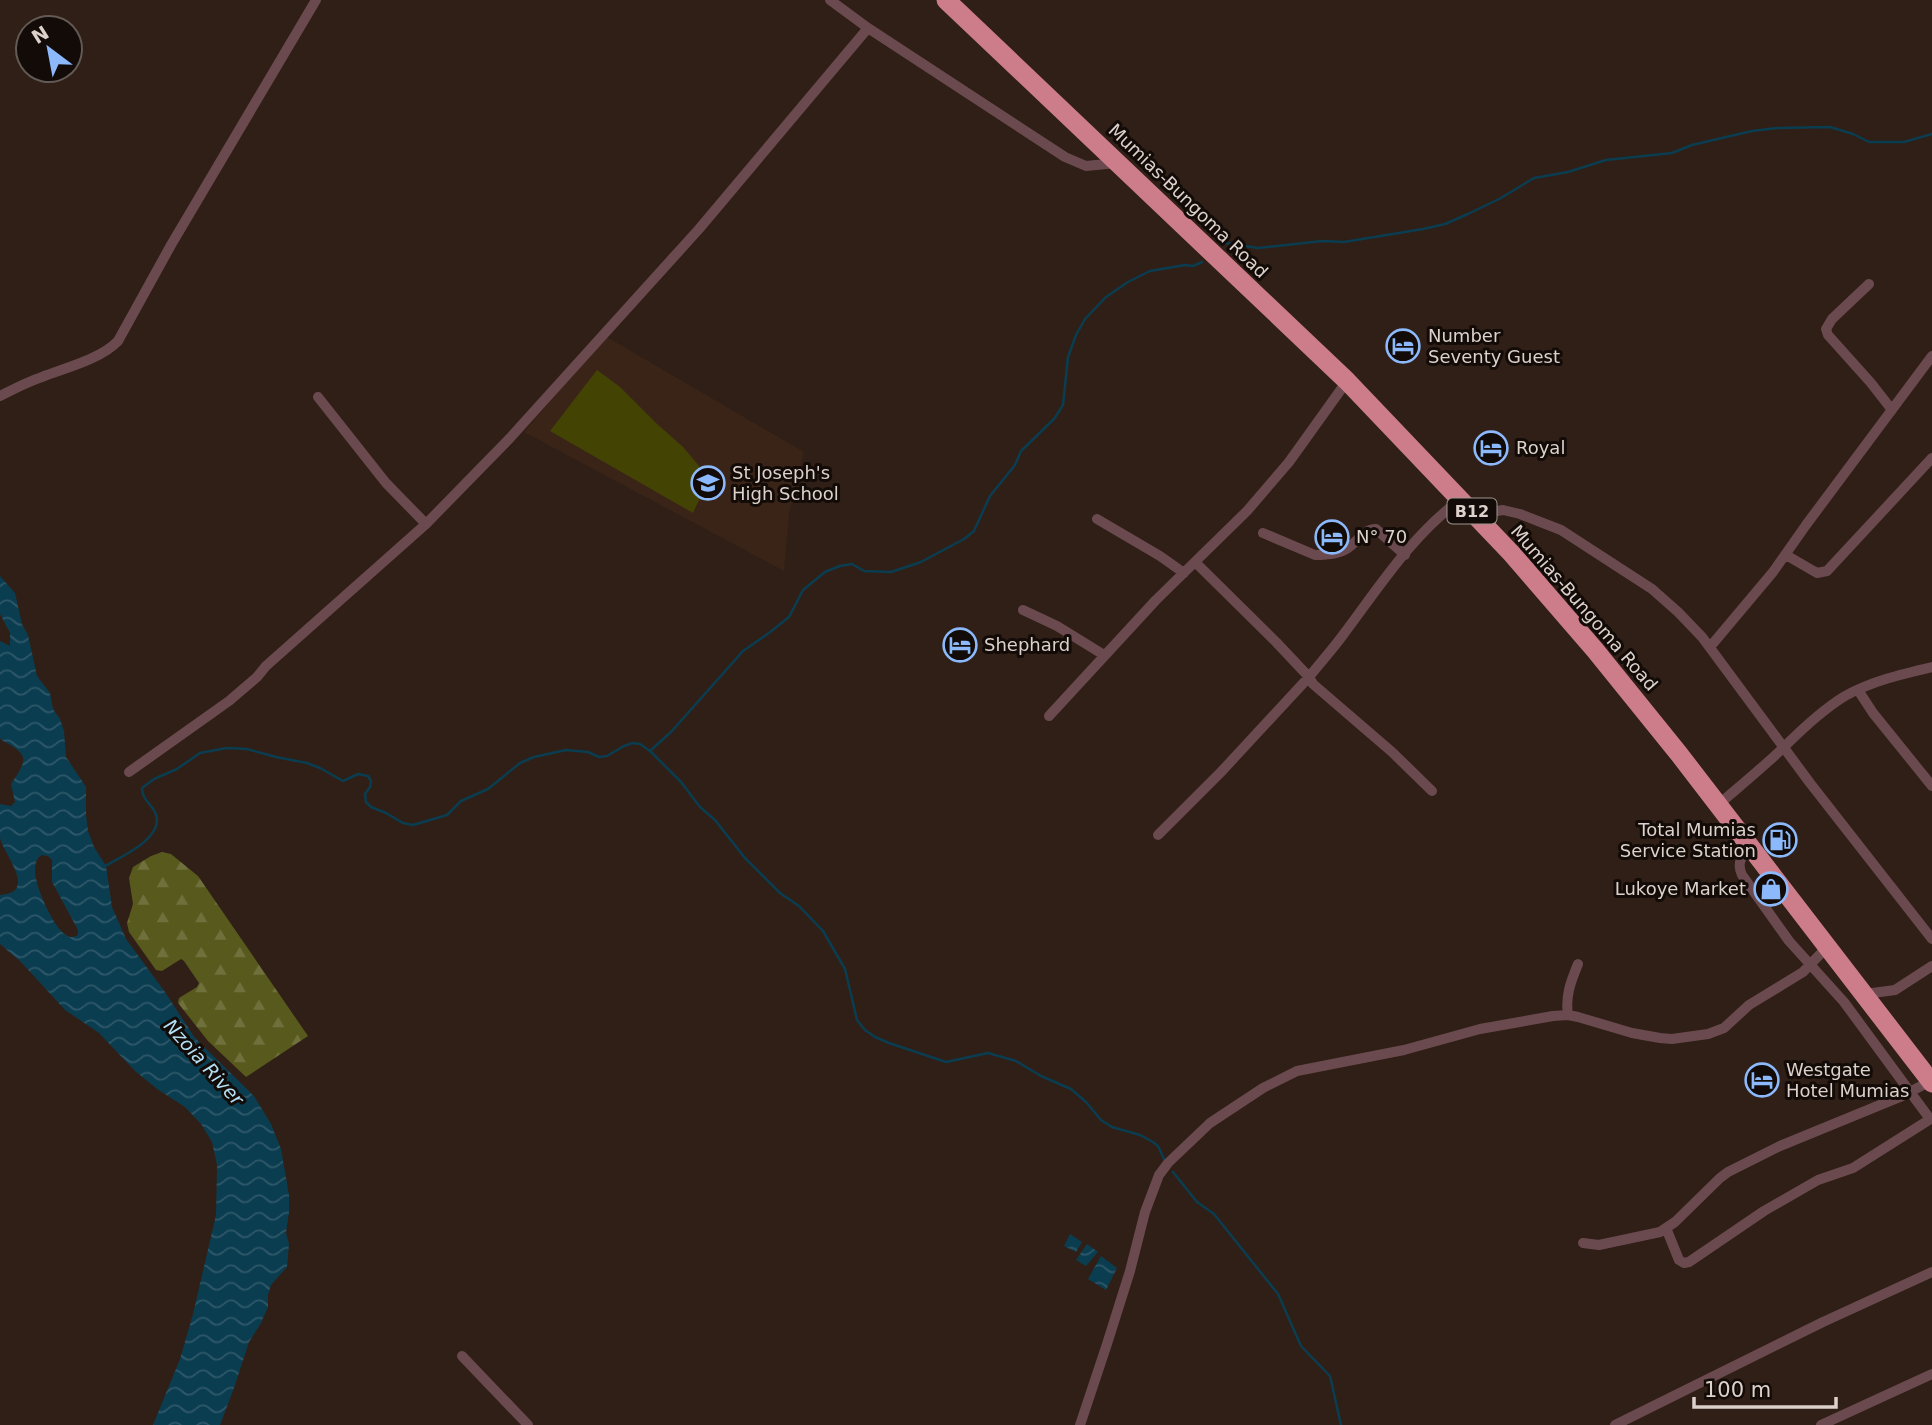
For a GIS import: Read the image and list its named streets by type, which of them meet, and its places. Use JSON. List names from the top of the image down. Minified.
{"streets":{"highway":["Mumias-Bungoma Road","B12"]},"water":["Nzoia River"],"places":{"hotel":["Number Seventy Guest","Royal","N° 70","Shephard","Westgate Hotel Mumias"],"school or university":["St Joseph's High School"],"fuel station":["Total Mumias Service Station"],"shop":["Lukoye Market"]},"scale_bar":"100 m","north":"top left"}
